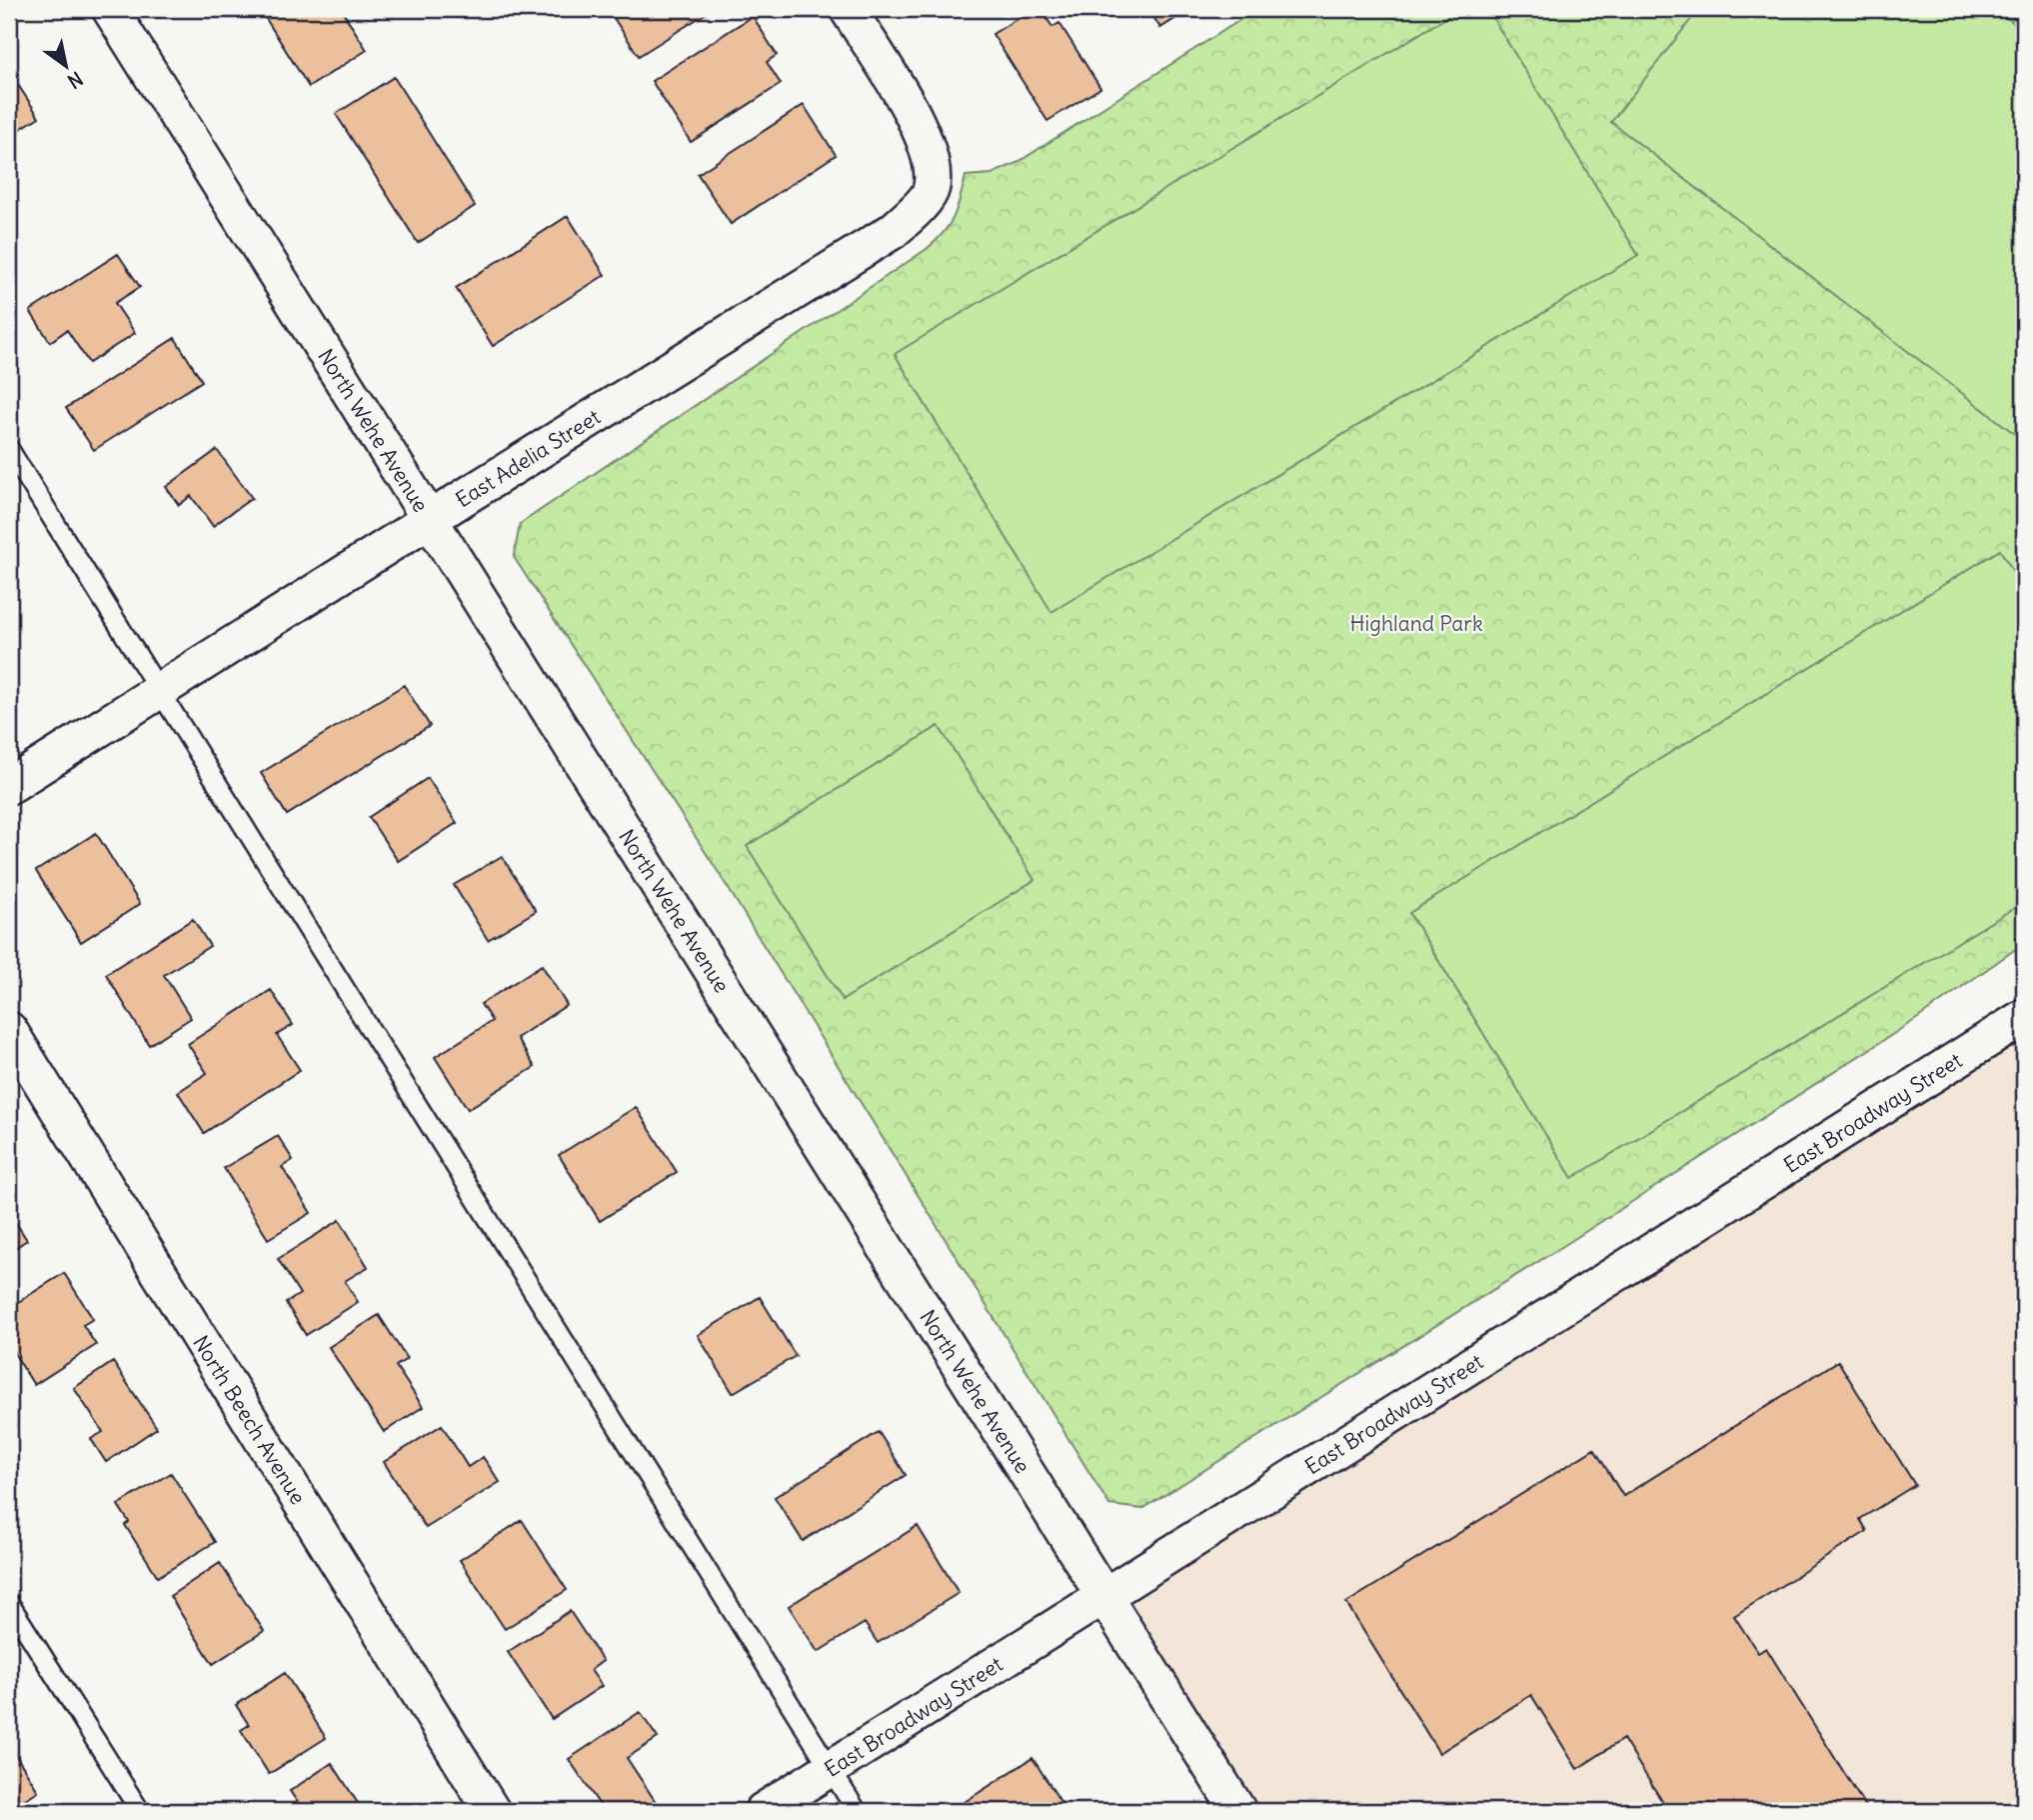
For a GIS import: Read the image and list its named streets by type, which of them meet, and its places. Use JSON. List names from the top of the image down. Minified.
{"streets":{"street":["North Wehe Avenue","East Adelia Street","East Broadway Street","North Beech Avenue"]},"crossings":[["North Wehe Avenue","East Adelia Street"],["North Wehe Avenue","East Broadway Street"]],"parks":["Highland Park"],"north":"bottom right"}
